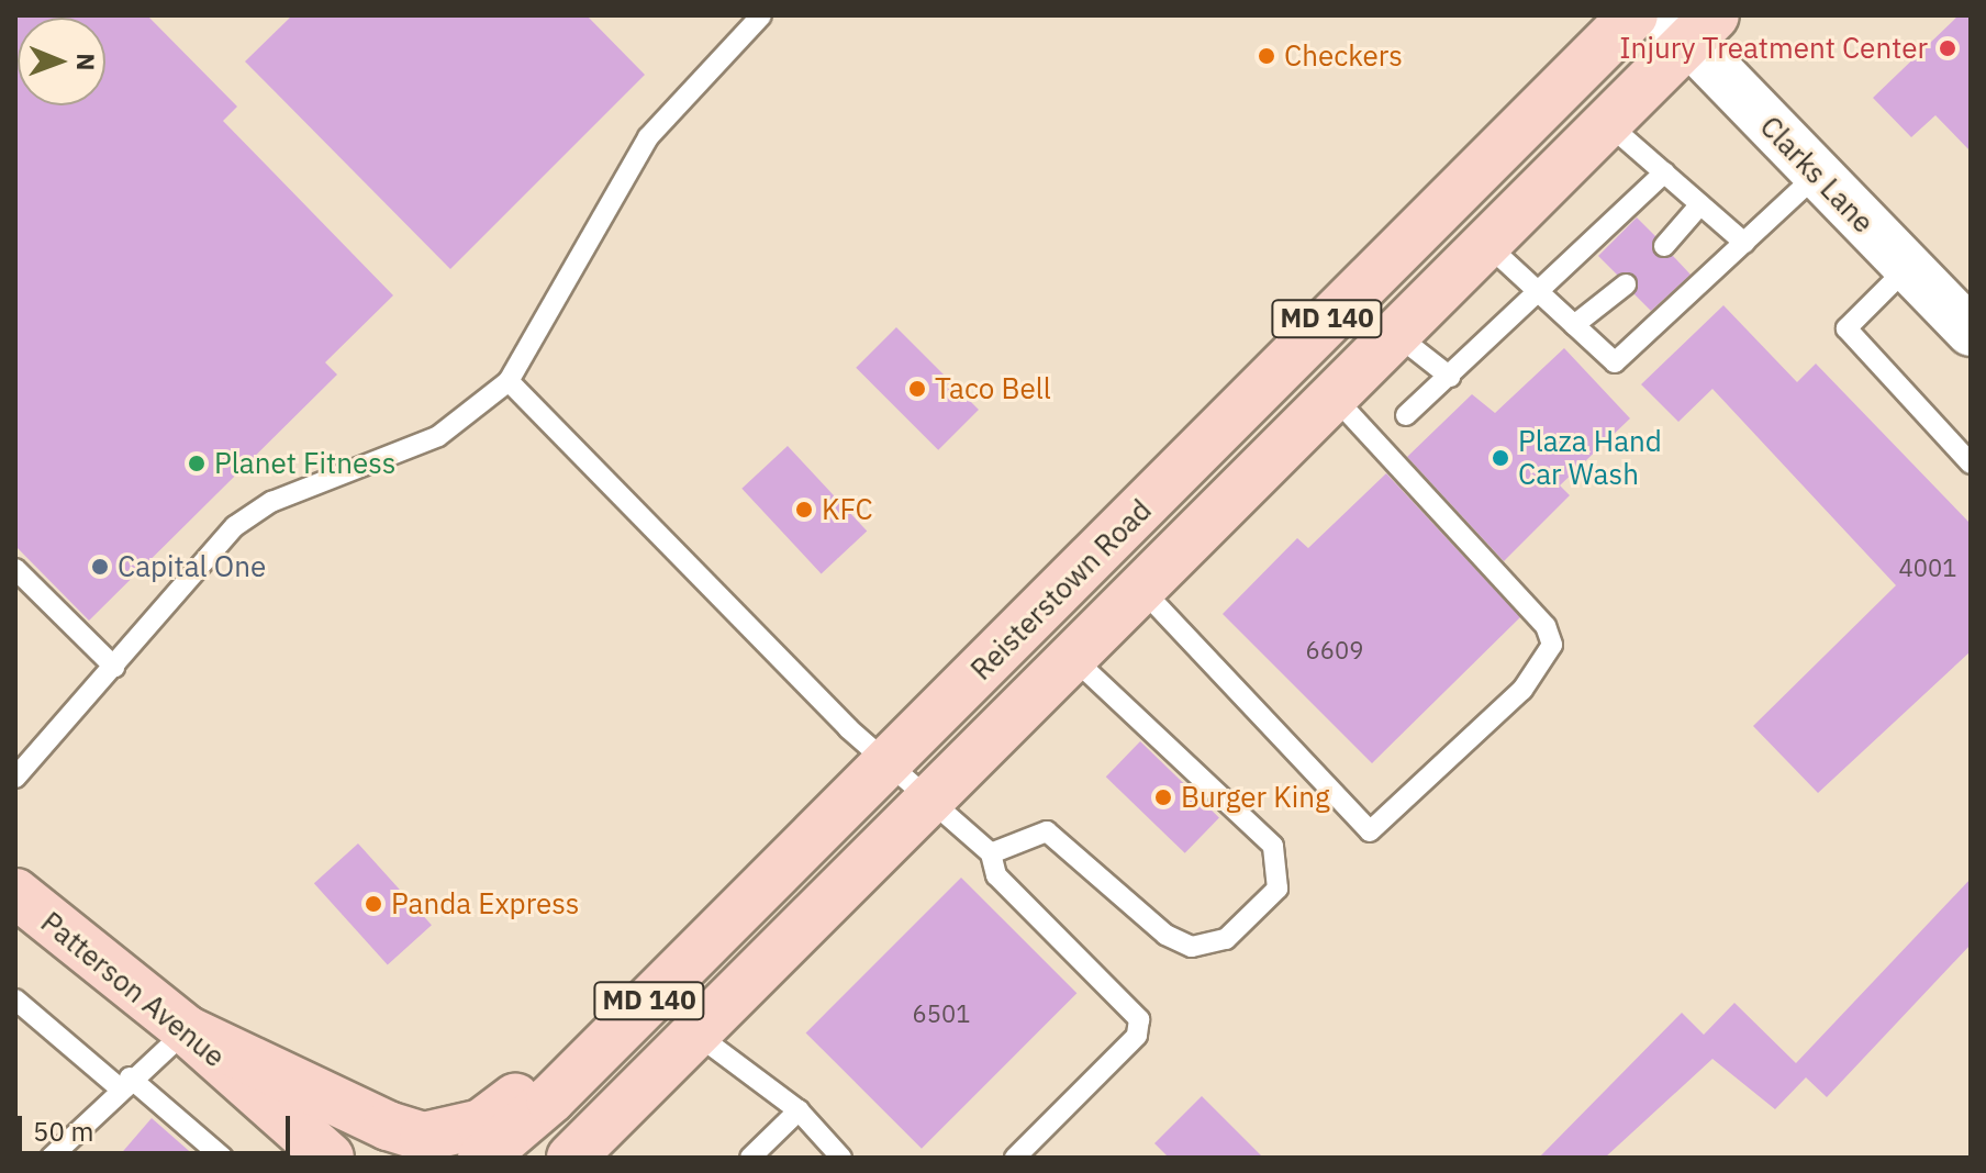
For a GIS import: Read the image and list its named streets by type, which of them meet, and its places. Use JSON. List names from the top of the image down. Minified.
{"streets":{"main road":["MD 140","Reisterstown Road","Patterson Avenue"],"street":["Clarks Lane"]},"crossings":[["Clarks Lane","Reisterstown Road"]],"places":["Injury Treatment Center","Checkers","Taco Bell","Plaza Hand Car Wash","Planet Fitness","KFC","Capital One","Burger King","Panda Express"],"house_numbers":["4001","6609","6501"],"scale_bar":"50 m","north":"right"}
